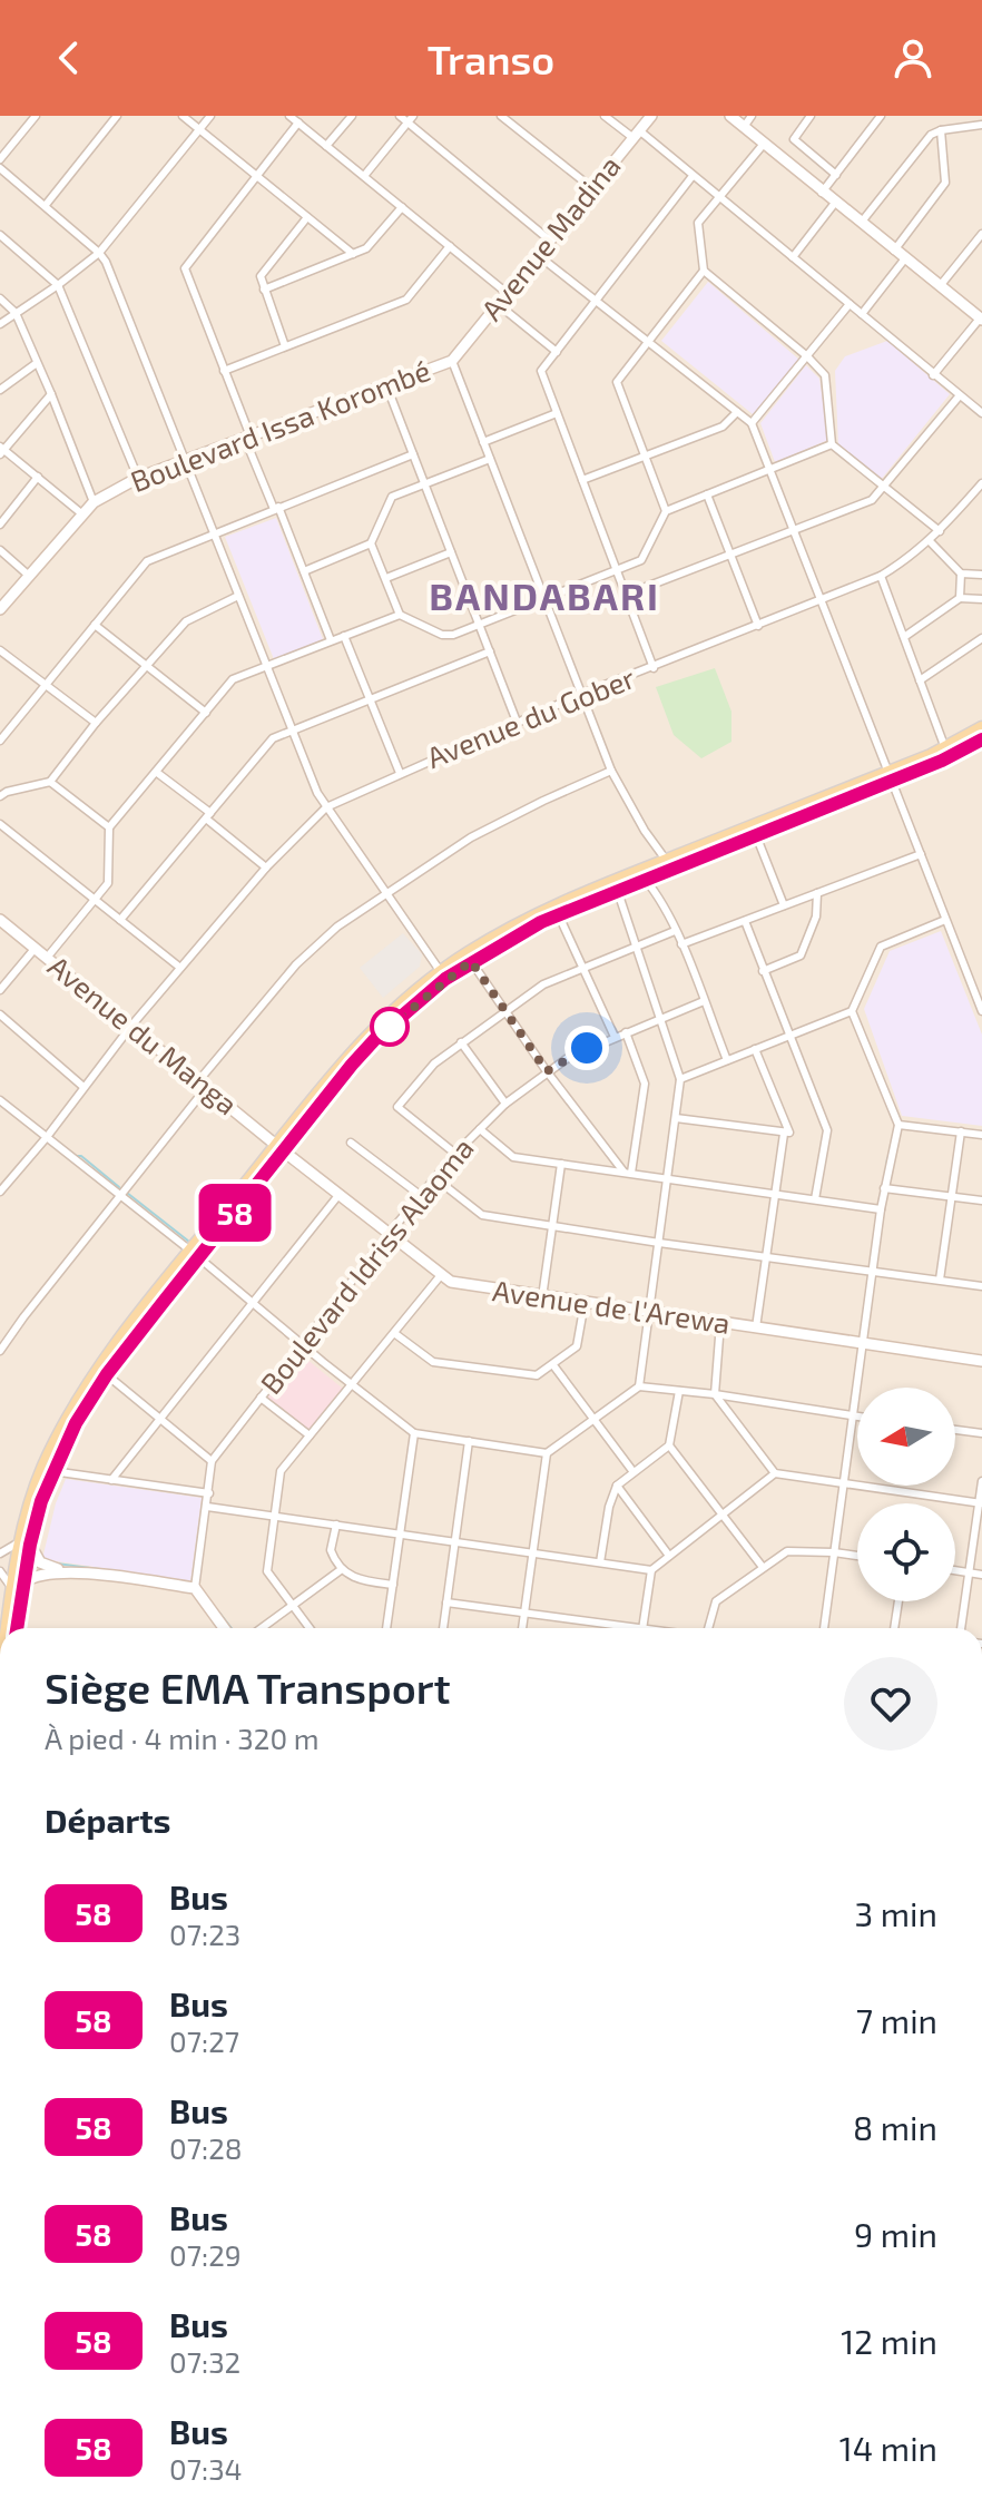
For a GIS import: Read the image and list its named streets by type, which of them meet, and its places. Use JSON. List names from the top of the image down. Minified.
{"streets":{"street":["Avenue Madina","Boulevard Issa Korombé","Avenue du Gober","Avenue du Manga","Boulevard Idriss Alaoma","Avenue de l'Arewa"]},"crossings":[["Avenue Madina","Boulevard Issa Korombé"],["Avenue du Gober","Avenue du Manga"],["Avenue du Manga","Avenue de l'Arewa"],["Boulevard Idriss Alaoma","Avenue de l'Arewa"]],"districts":["BANDABARI"],"lines":["bus line 58"],"north":"left","page":{"header":"Transo","on_map":"58","heading":[["Siège EMA Transport","À pied · 4 min · 320 m"],"Départs"],"list":[{"mark":"58","name":"Bus","note":"07:23","value":"3 min"},{"mark":"58","name":"Bus","note":"07:27","value":"7 min"},{"mark":"58","name":"Bus","note":"07:28","value":"8 min"},{"mark":"58","name":"Bus","note":"07:29","value":"9 min"},{"mark":"58","name":"Bus","note":"07:32","value":"12 min"},{"mark":"58","name":"Bus","note":"07:34","value":"14 min"}]}}
